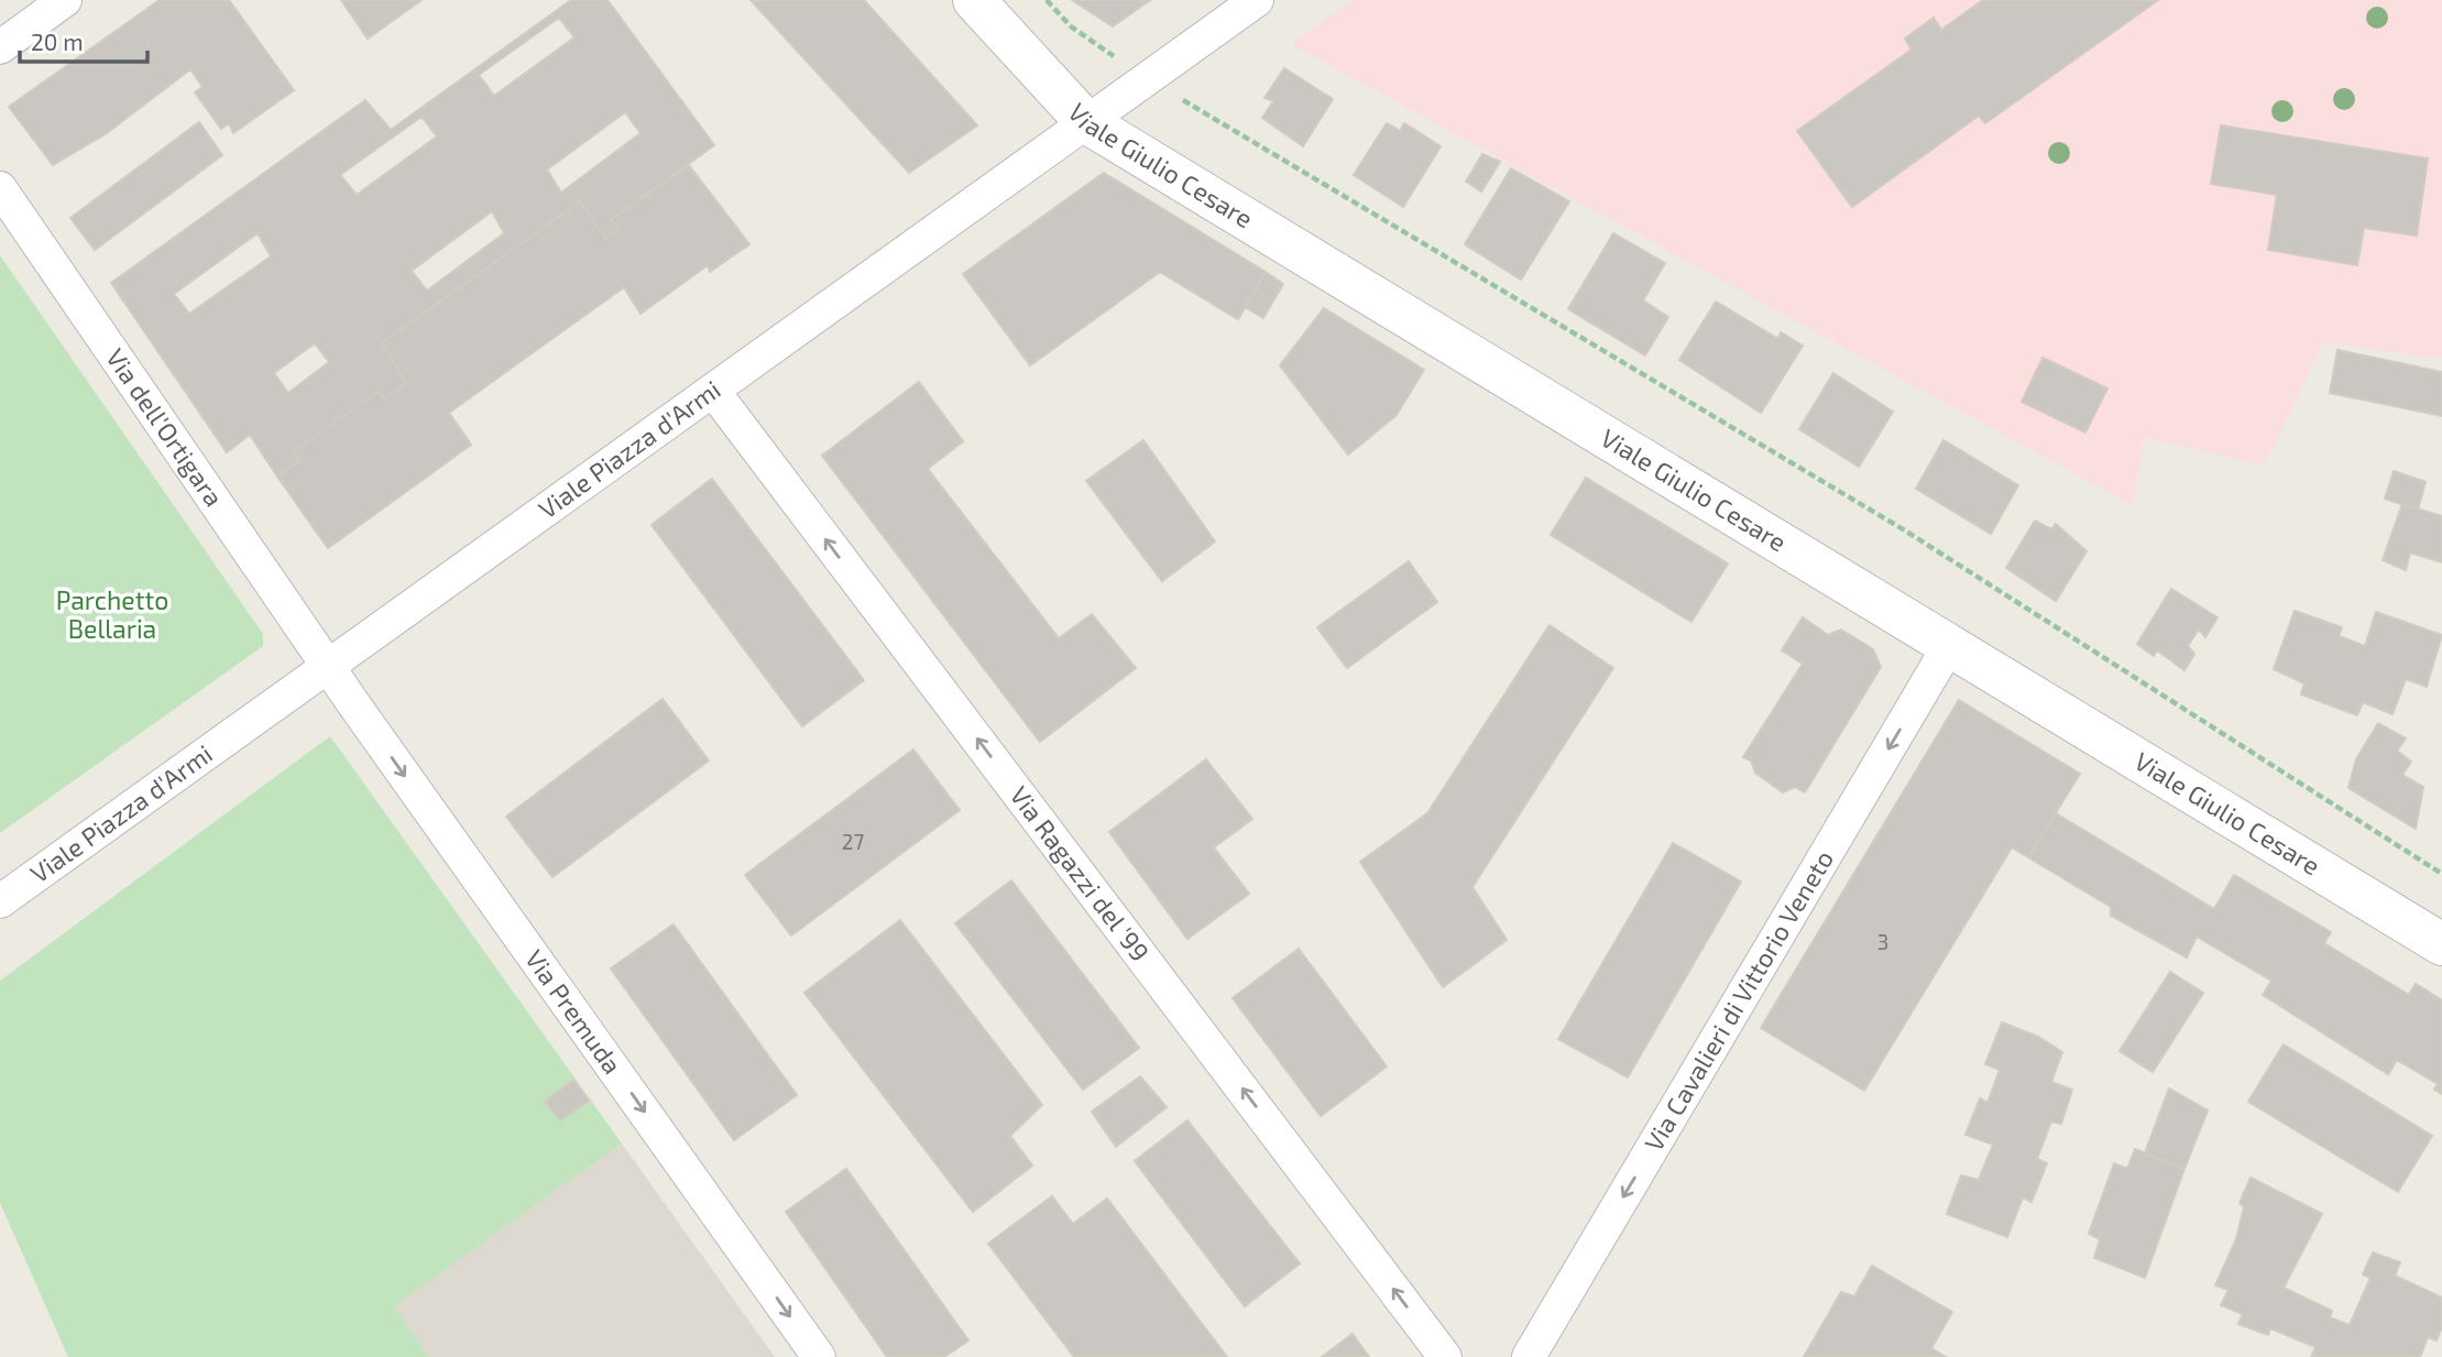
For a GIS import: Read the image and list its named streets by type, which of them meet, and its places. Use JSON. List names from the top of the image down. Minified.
{"streets":{"main road":["Viale Giulio Cesare"],"street":["Via dell'Ortigara","Viale Piazza d'Armi","Via Ragazzi del '99","Via Cavalieri di Vittorio Veneto","Via Premuda"]},"crossings":[["Viale Giulio Cesare","Viale Piazza d'Armi"],["Viale Giulio Cesare","Via Cavalieri di Vittorio Veneto"],["Via dell'Ortigara","Viale Piazza d'Armi"],["Via dell'Ortigara","Via Premuda"],["Viale Piazza d'Armi","Via Ragazzi del '99"],["Viale Piazza d'Armi","Via Premuda"]],"one_way":["Via Ragazzi del '99","Via Cavalieri di Vittorio Veneto","Via Premuda"],"parks":["Parchetto Bellaria"],"house_numbers":["27","3"],"scale_bar":"20 m"}
